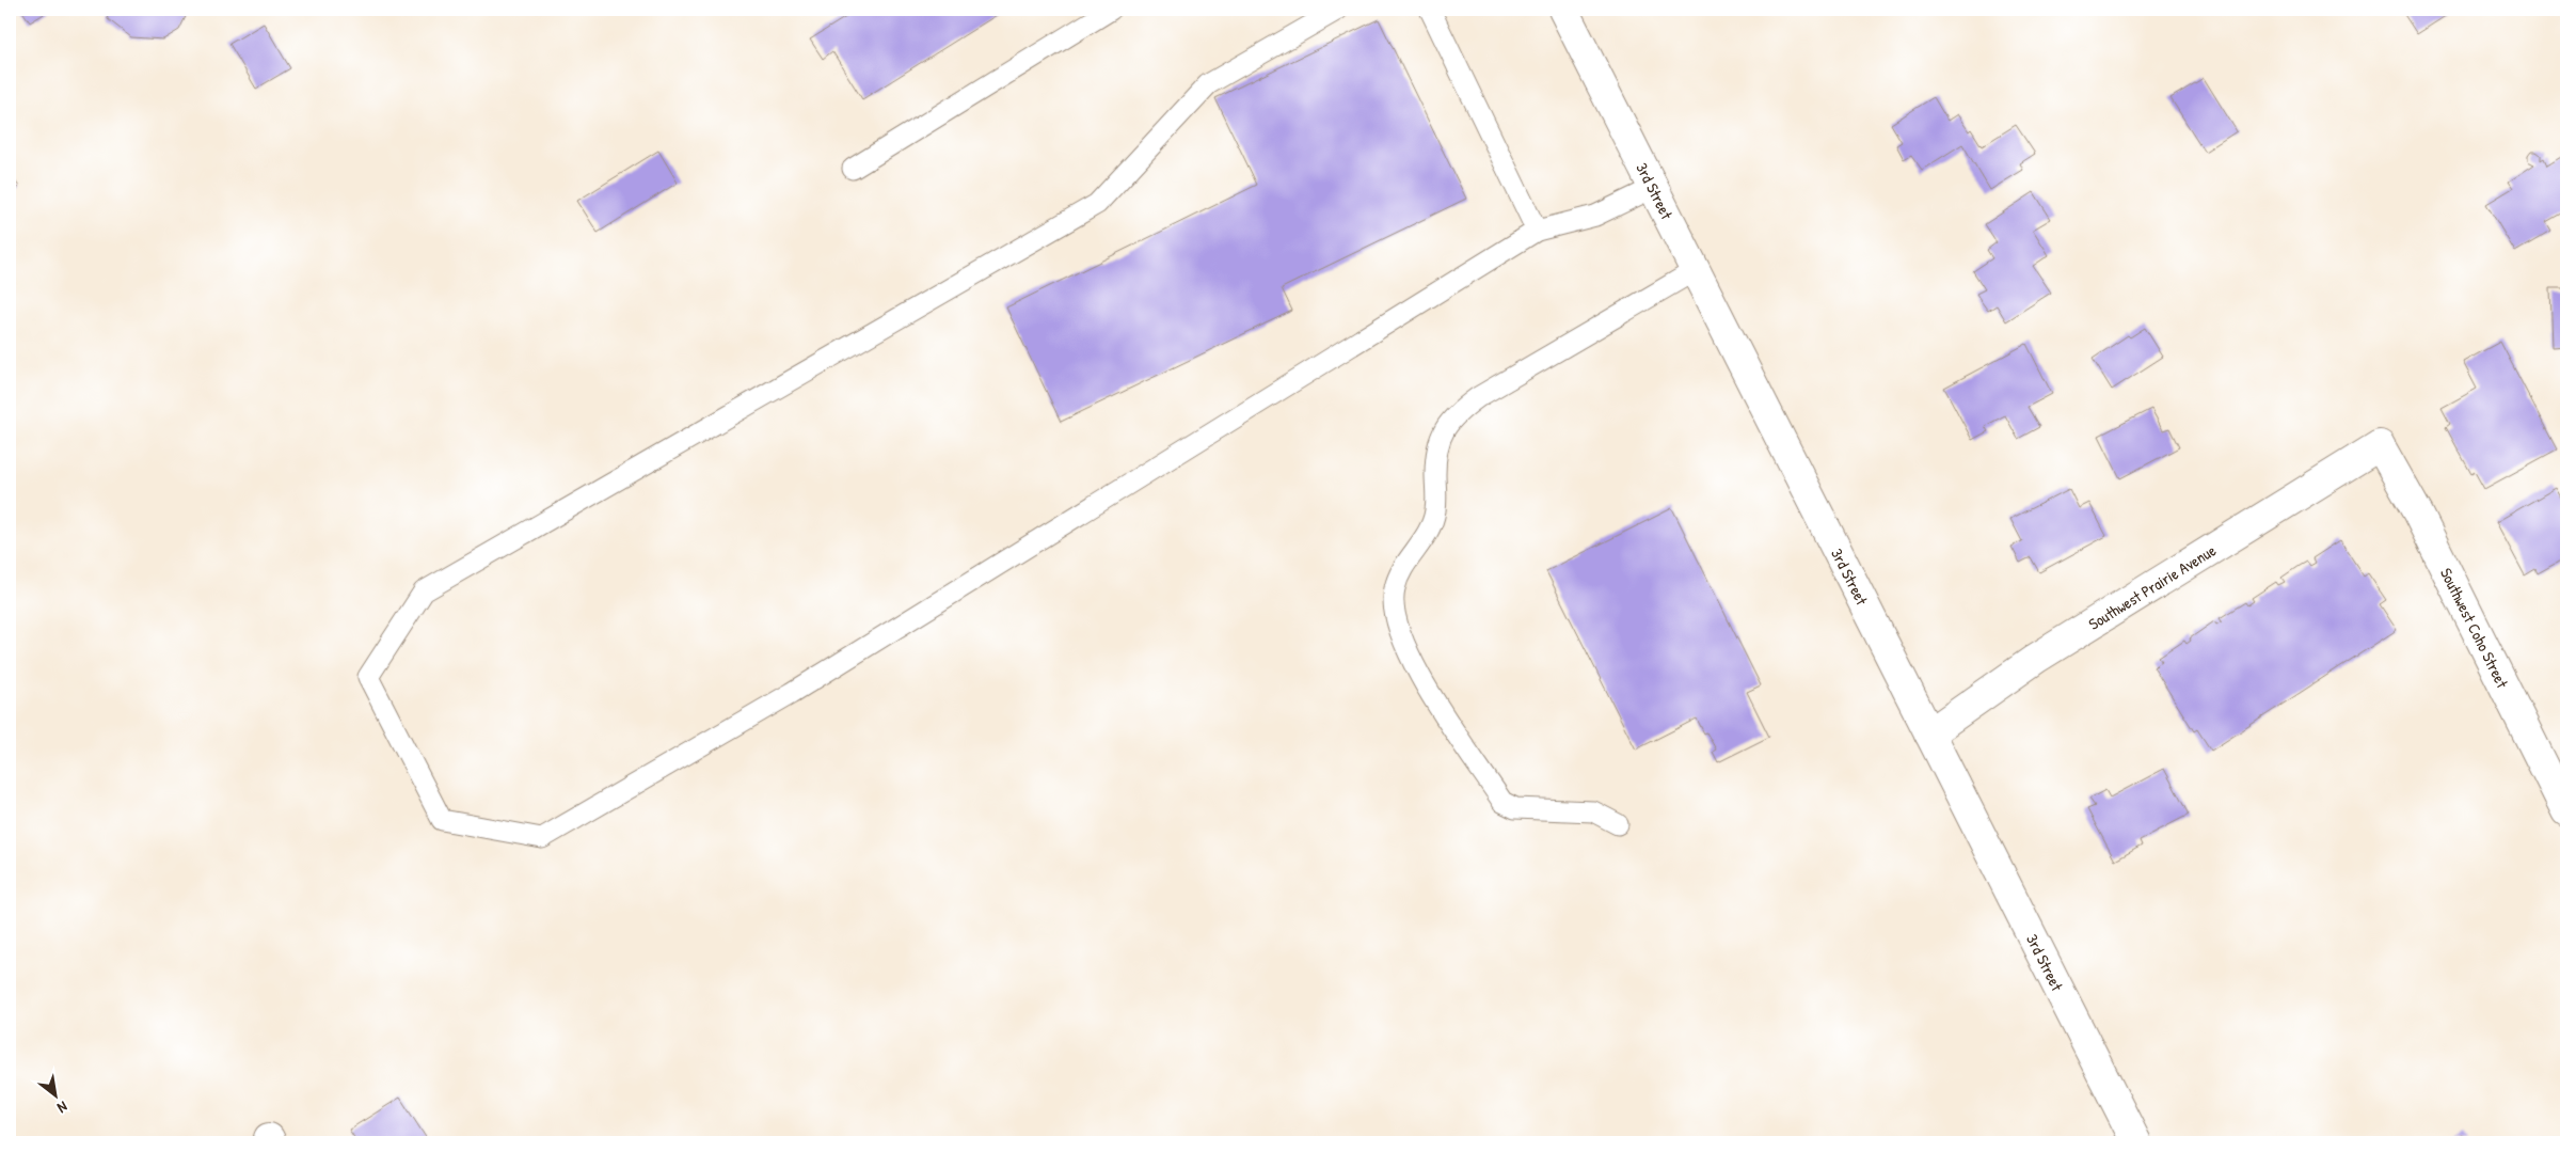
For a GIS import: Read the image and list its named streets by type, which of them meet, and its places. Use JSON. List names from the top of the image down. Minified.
{"streets":{"main road":["3rd Street","Southwest Prairie Avenue","Southwest Coho Street"]},"crossings":[["3rd Street","Southwest Prairie Avenue"],["Southwest Prairie Avenue","Southwest Coho Street"]],"north":"bottom right"}
